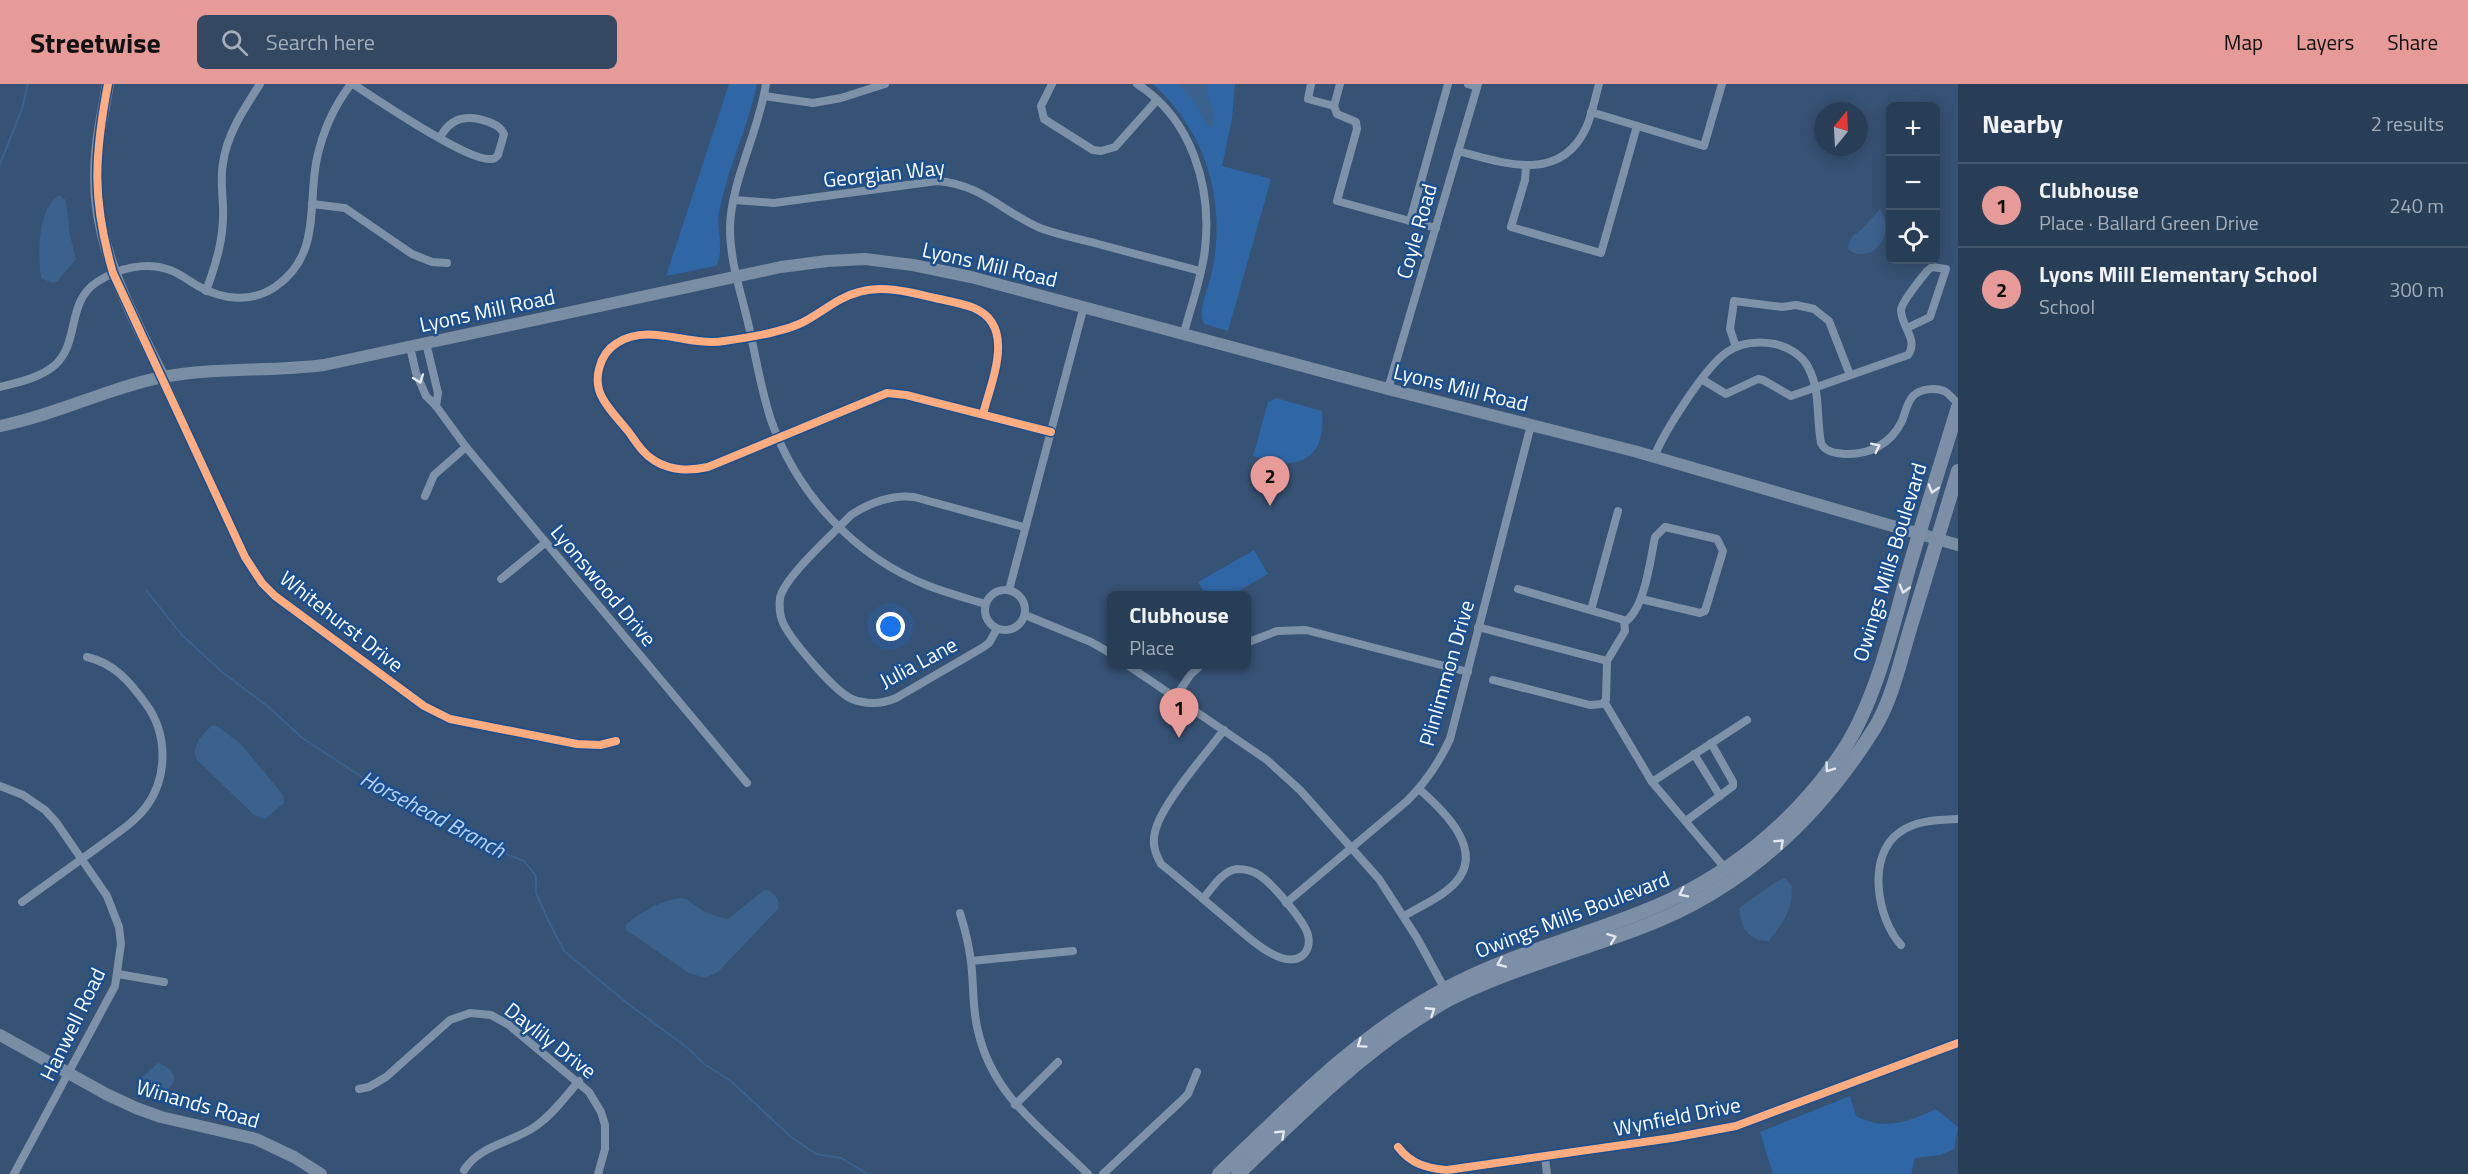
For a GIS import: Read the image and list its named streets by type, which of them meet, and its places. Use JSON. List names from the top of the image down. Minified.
{"streets":{"main road":["Lyons Mill Road","Owings Mills Boulevard","Winands Road"],"street":["Georgian Way","Coyle Road","Lyonswood Drive","Whitehurst Drive","Julia Lane","Plinlimmon Drive","Hanwell Road","Daylily Drive","Wynfield Drive"]},"crossings":[["Coyle Road","Lyons Mill Road"],["Lyons Mill Road","Owings Mills Boulevard"],["Lyons Mill Road","Lyonswood Drive"],["Lyons Mill Road","Whitehurst Drive"],["Lyons Mill Road","Plinlimmon Drive"],["Hanwell Road","Winands Road"]],"water":["Horsehead Branch"],"north":"top","page":{"header":"Streetwise","search":"Search here","nav":["Map","Layers","Share"],"heading":["Nearby","2 results"],"map_buttons":["+","−"],"list":[{"mark":"1","name":"Clubhouse","note":"Place · Ballard Green Drive","value":"240 m"},{"mark":"2","name":"Lyons Mill Elementary School","note":"School","value":"300 m"}],"pins":["2","1"],"popup":["Clubhouse","Place"]}}
